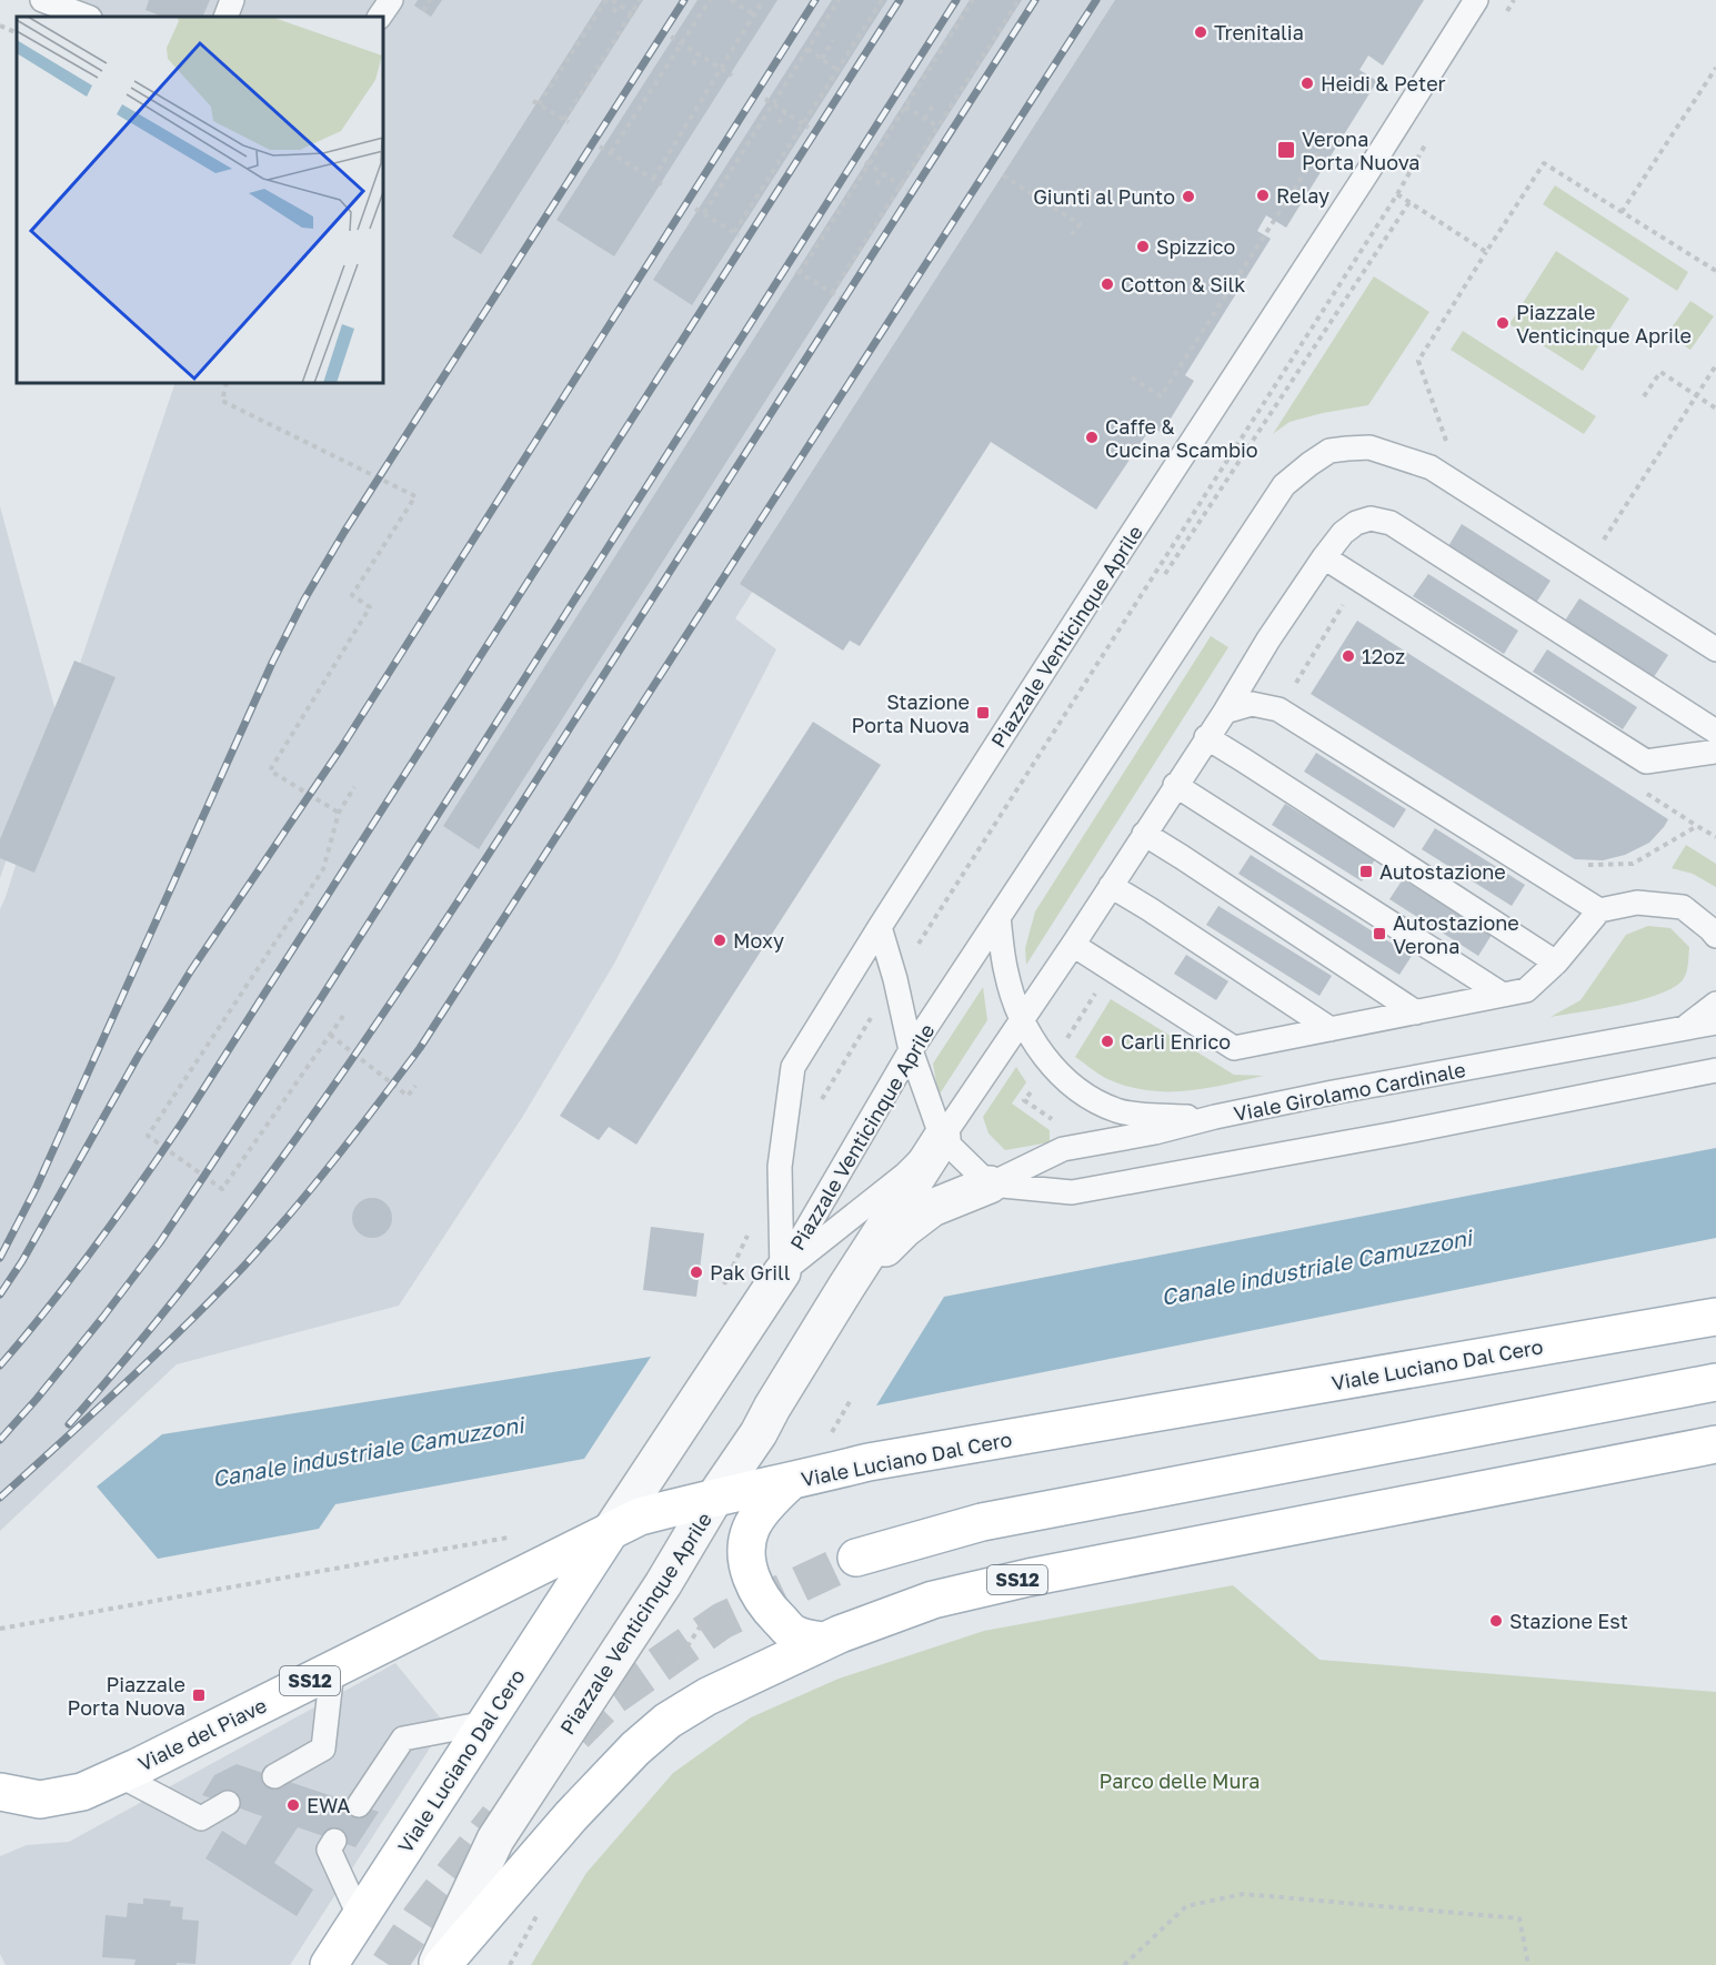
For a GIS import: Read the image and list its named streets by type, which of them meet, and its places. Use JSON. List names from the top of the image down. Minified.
{"streets":{"main road":["Viale Luciano Dal Cero","SS12","Viale del Piave"],"street":["Piazzale Venticinque Aprile","Viale Girolamo Cardinale"]},"crossings":[["Piazzale Venticinque Aprile","Viale Girolamo Cardinale"],["Piazzale Venticinque Aprile","Viale Luciano Dal Cero"],["Piazzale Venticinque Aprile","Viale del Piave"],["Viale Luciano Dal Cero","Viale del Piave"]],"water":["Canale industriale Camuzzoni"],"parks":["Parco delle Mura"],"places":{"other":["Trenitalia","Heidi & Peter","Relay","Giunti al Punto","Spizzico","Cotton & Silk","Piazzale Venticinque Aprile","Caffe & Cucina Scambio","12oz","Moxy","Carli Enrico","Pak Grill","Stazione Est","EWA"],"transit":["Verona Porta Nuova","Stazione Porta Nuova","Autostazione","Autostazione Verona","Piazzale Porta Nuova"]}}
